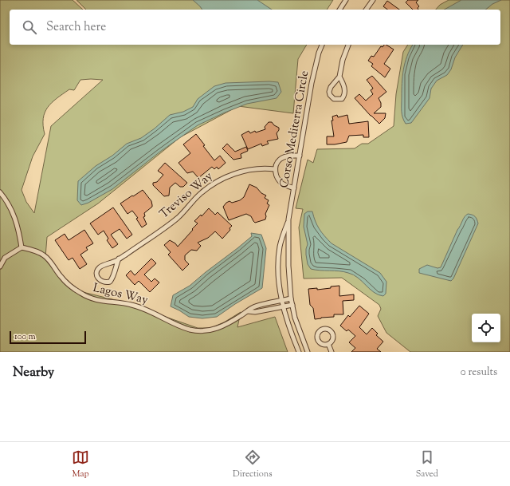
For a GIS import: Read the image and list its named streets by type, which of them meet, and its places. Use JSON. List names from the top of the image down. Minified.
{"streets":{"street":["Corso Mediterra Circle","Treviso Way","Lagos Way"]},"crossings":[["Corso Mediterra Circle","Lagos Way"]],"scale_bar":"100 m","page":{"search":"Search here","scale":"100 m","heading":["Nearby","0 results"],"nav":["Map","Directions","Saved"]}}
